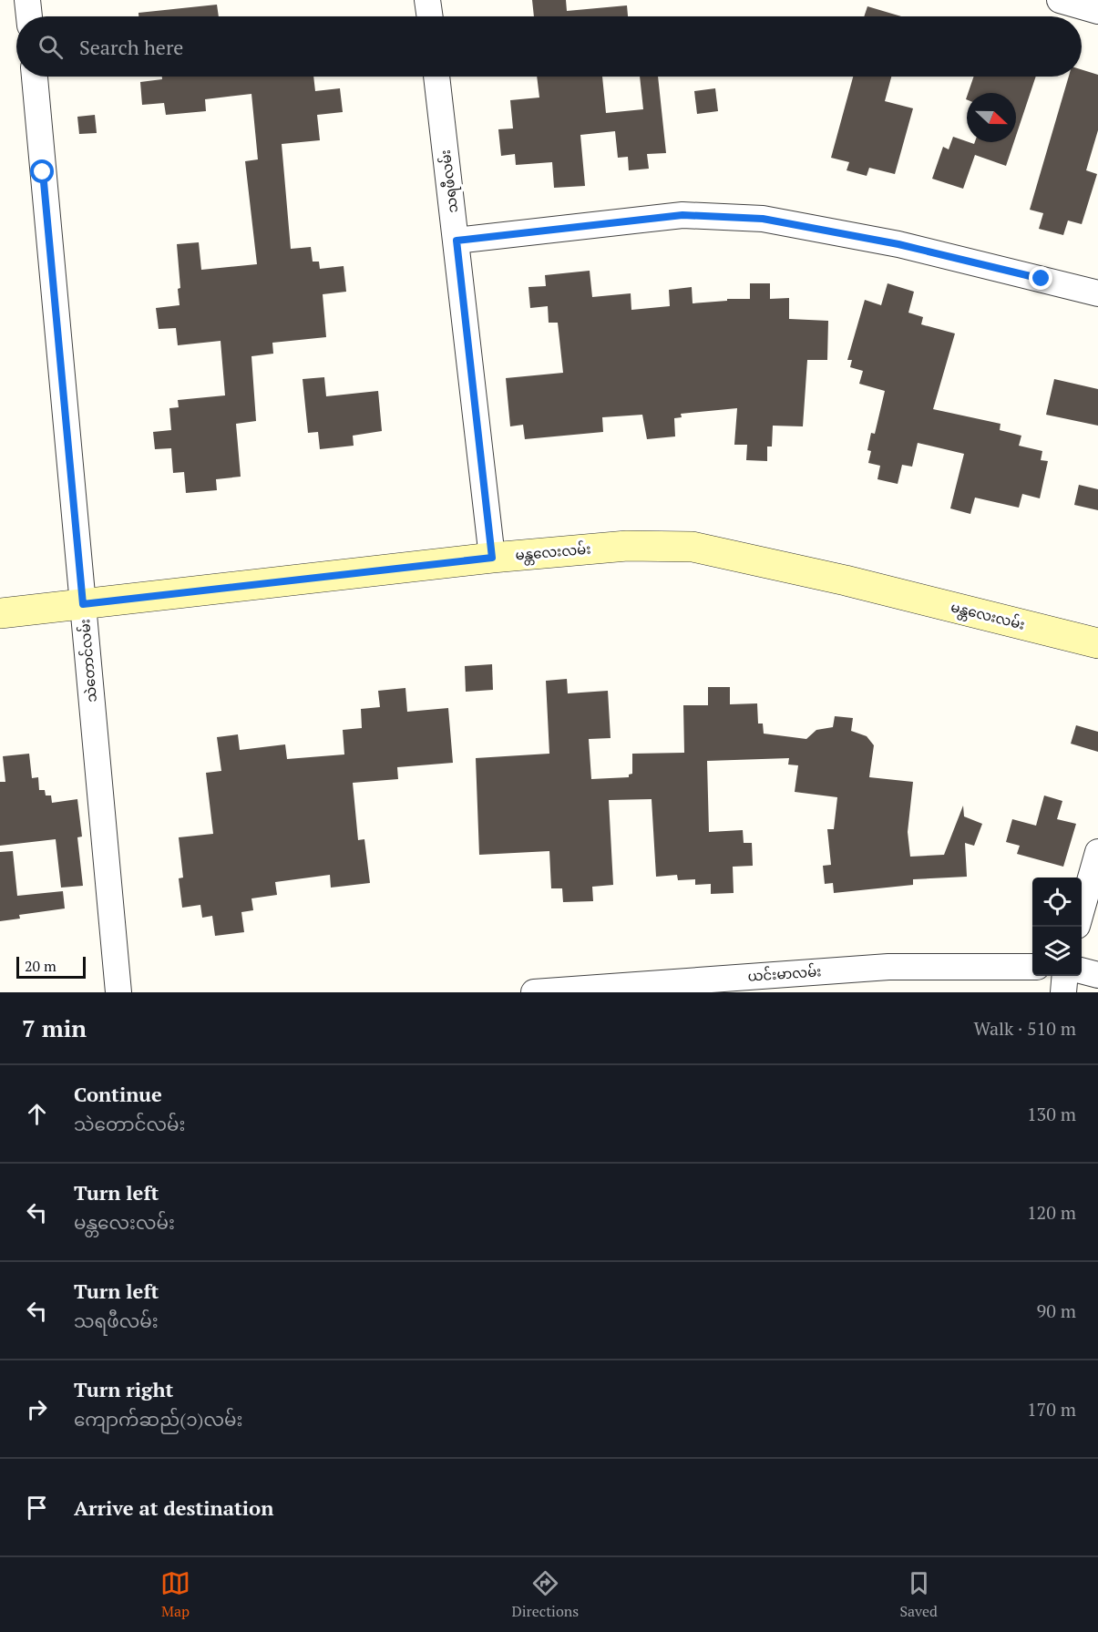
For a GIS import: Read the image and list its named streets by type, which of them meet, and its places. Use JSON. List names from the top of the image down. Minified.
{"streets":{"main road":["မန္တလေးလမ်း"],"street":["သရဖီလမ်း","သဲတောင်လမ်း","ယင်းမာလမ်း"]},"crossings":[["သရဖီလမ်း","မန္တလေးလမ်း"],["မန္တလေးလမ်း","သဲတောင်လမ်း"]],"scale_bar":"20 m","north":"right","page":{"search":"Search here","scale":"20 m","heading":["7 min","Walk · 510 m"],"list":[["Continue","သဲတောင်လမ်း","130 m"],["Turn left","မန္တလေးလမ်း","120 m"],["Turn left","သရဖီလမ်း","90 m"],["Turn right","ကျောက်ဆည်(၁)လမ်း","170 m"],"Arrive at destination"],"nav":["Map","Directions","Saved"]}}
